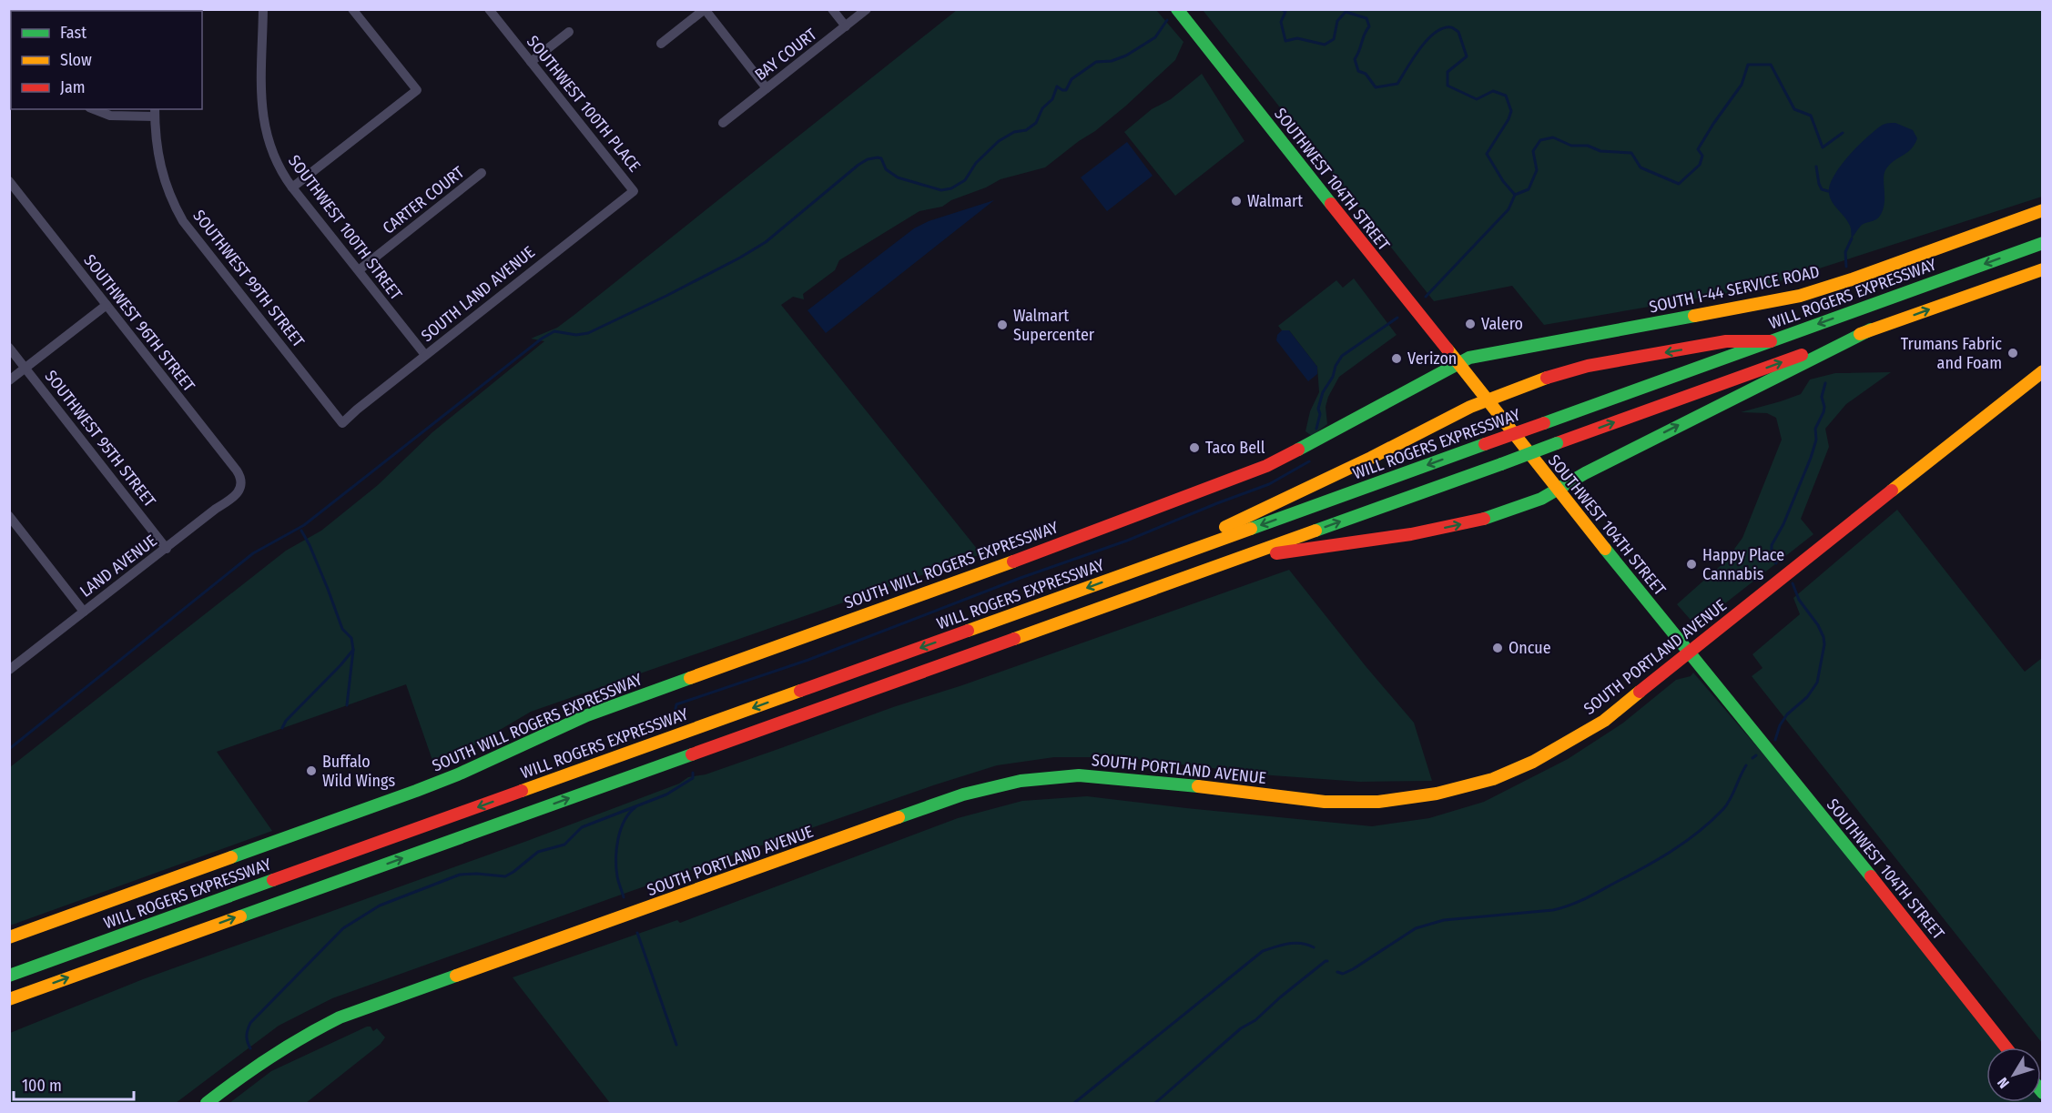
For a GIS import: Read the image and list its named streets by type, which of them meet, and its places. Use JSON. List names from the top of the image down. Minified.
{"streets":{"main road":["SOUTHWEST 104TH STREET","SOUTH I-44 SERVICE ROAD","WILL ROGERS EXPRESSWAY","SOUTH WILL ROGERS EXPRESSWAY","SOUTH PORTLAND AVENUE"],"street":["BAY COURT","SOUTHWEST 100TH PLACE","CARTER COURT","SOUTHWEST 100TH STREET","SOUTHWEST 99TH STREET","SOUTH LAND AVENUE","SOUTHWEST 96TH STREET","SOUTHWEST 95TH STREET","LAND AVENUE"]},"crossings":[["SOUTHWEST 100TH PLACE","SOUTH LAND AVENUE"],["SOUTHWEST 104TH STREET","SOUTH I-44 SERVICE ROAD"],["SOUTHWEST 104TH STREET","SOUTH WILL ROGERS EXPRESSWAY"],["SOUTHWEST 104TH STREET","SOUTH PORTLAND AVENUE"],["CARTER COURT","SOUTHWEST 100TH STREET"],["SOUTHWEST 100TH STREET","SOUTH LAND AVENUE"],["SOUTHWEST 99TH STREET","SOUTH LAND AVENUE"],["SOUTH I-44 SERVICE ROAD","SOUTH WILL ROGERS EXPRESSWAY"],["SOUTHWEST 96TH STREET","LAND AVENUE"],["SOUTHWEST 95TH STREET","LAND AVENUE"]],"places":["Walmart","Valero","Walmart Supercenter","Trumans Fabric and Foam","Verizon","Taco Bell","Happy Place Cannabis","Oncue","Buffalo Wild Wings"],"legend":["Fast","Slow","Jam"],"scale_bar":"100 m","north":"bottom left"}
